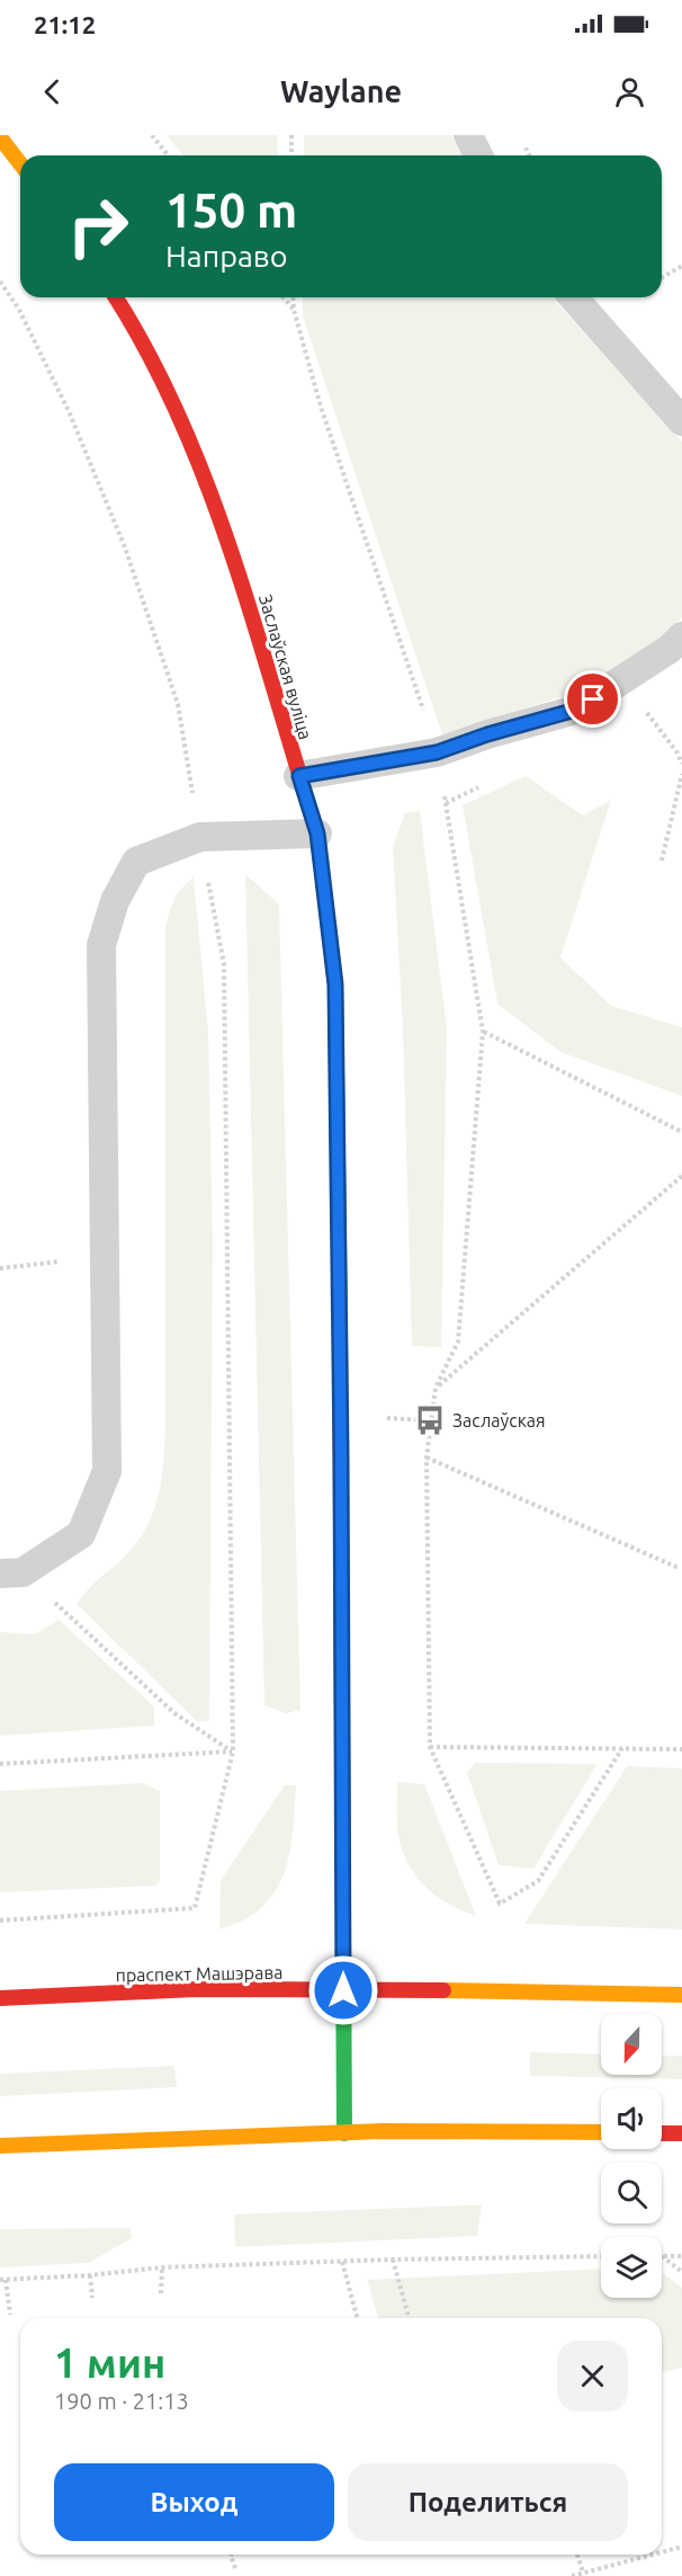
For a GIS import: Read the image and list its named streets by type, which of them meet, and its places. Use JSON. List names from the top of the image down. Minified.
{"streets":{"main road":["Заслаўская вуліца","праспект Машэрава"]},"crossings":[["Заслаўская вуліца","праспект Машэрава"]],"places":{"bus stop":["Заслаўская"]},"north":"bottom","page":{"status":"21:12","header":"Waylane","turn":["150 m","Направо"],"heading":["1 мин","190 m · 21:13"],"buttons":["Выход","Поделиться"]}}
